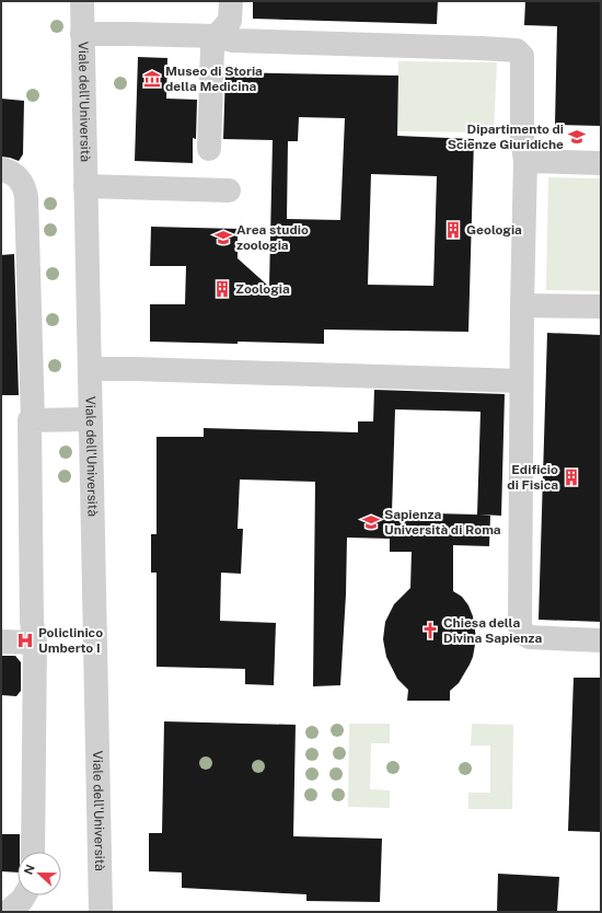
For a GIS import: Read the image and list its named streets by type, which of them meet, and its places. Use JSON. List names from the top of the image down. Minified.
{"streets":{"street":["Viale dell'Università"]},"places":{"museum":["Museo di Storia della Medicina"],"school or university":["Dipartimento di Scienze Giuridiche","Area studio zoologia","Sapienza Università di Roma"],"building":["Geologia","Zoologia","Edificio di Fisica"],"church":["Chiesa della Divina Sapienza"],"hospital":["Policlinico Umberto I"]},"north":"left"}
